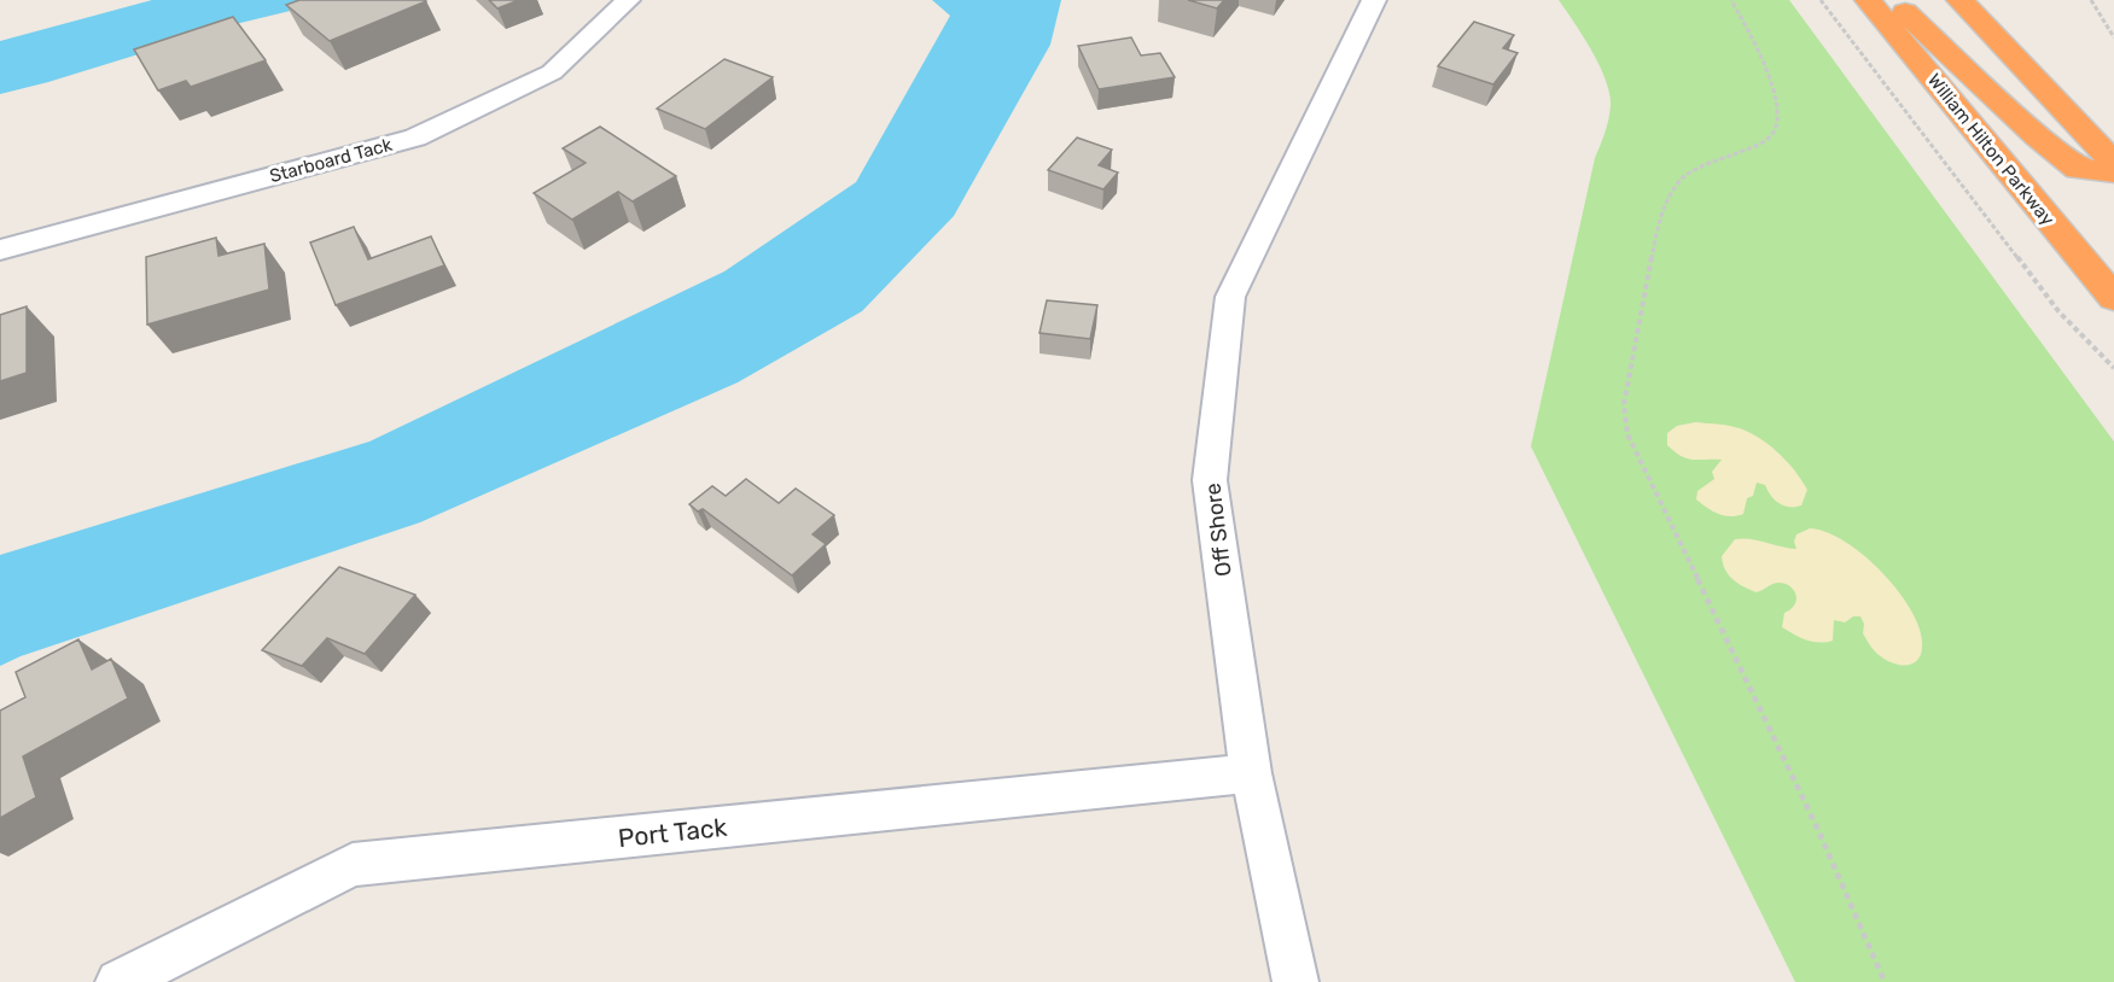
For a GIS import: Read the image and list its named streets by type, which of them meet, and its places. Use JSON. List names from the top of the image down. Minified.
{"streets":{"highway":["William Hilton Parkway"],"street":["Starboard Tack","Off Shore","Port Tack"]},"crossings":[["Off Shore","Port Tack"]]}
